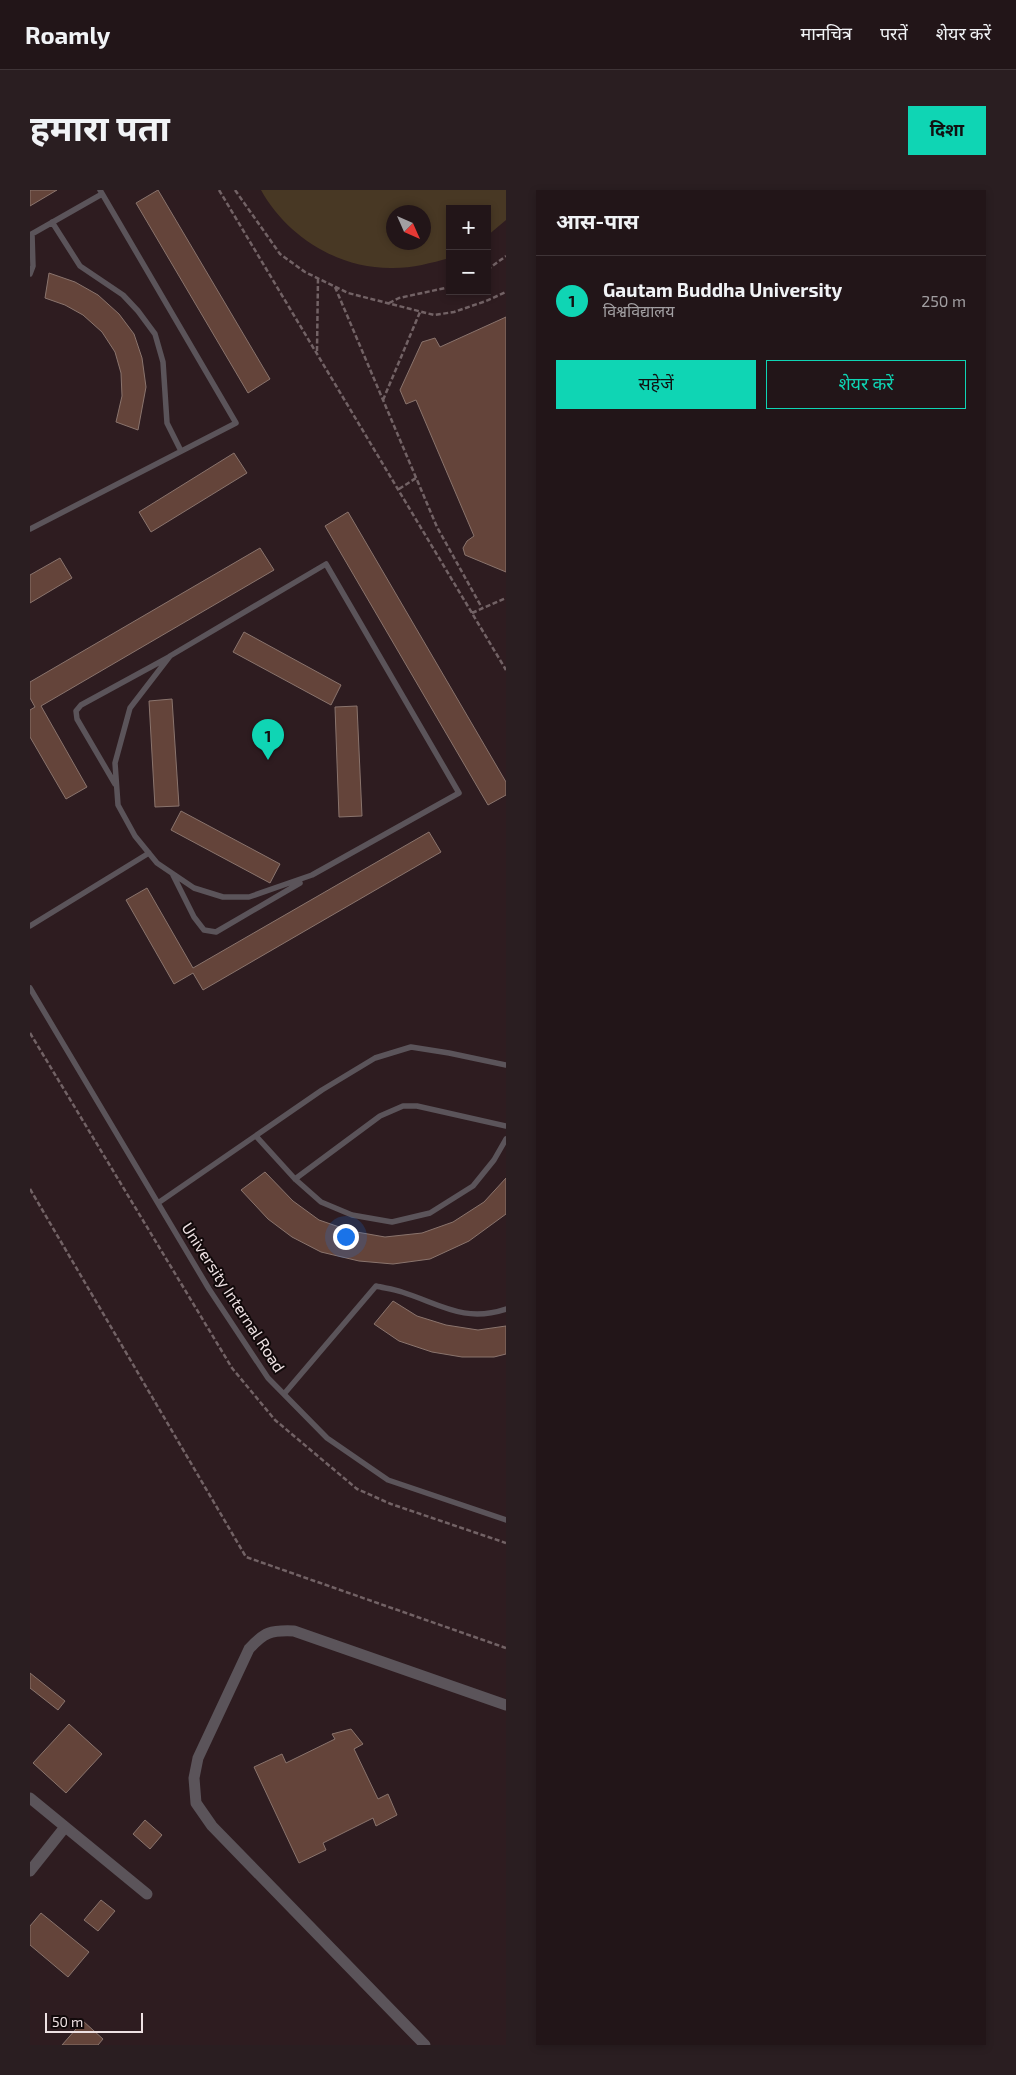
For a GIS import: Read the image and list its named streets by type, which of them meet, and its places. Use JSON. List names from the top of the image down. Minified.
{"streets":{"lane":["University Internal Road"]},"scale_bar":"50 m","north":"bottom right","page":{"header":"Roamly","nav":["मानचित्र","परतें","शेयर करें"],"title":"हमारा पता","buttons":["दिशा",["सहेजें","शेयर करें"]],"heading":"आस-पास","map_buttons":["+","−"],"list":[{"mark":"1","name":"Gautam Buddha University","note":"विश्वविद्यालय","value":"250 m"}],"pins":"1","scale":"50 m"}}
